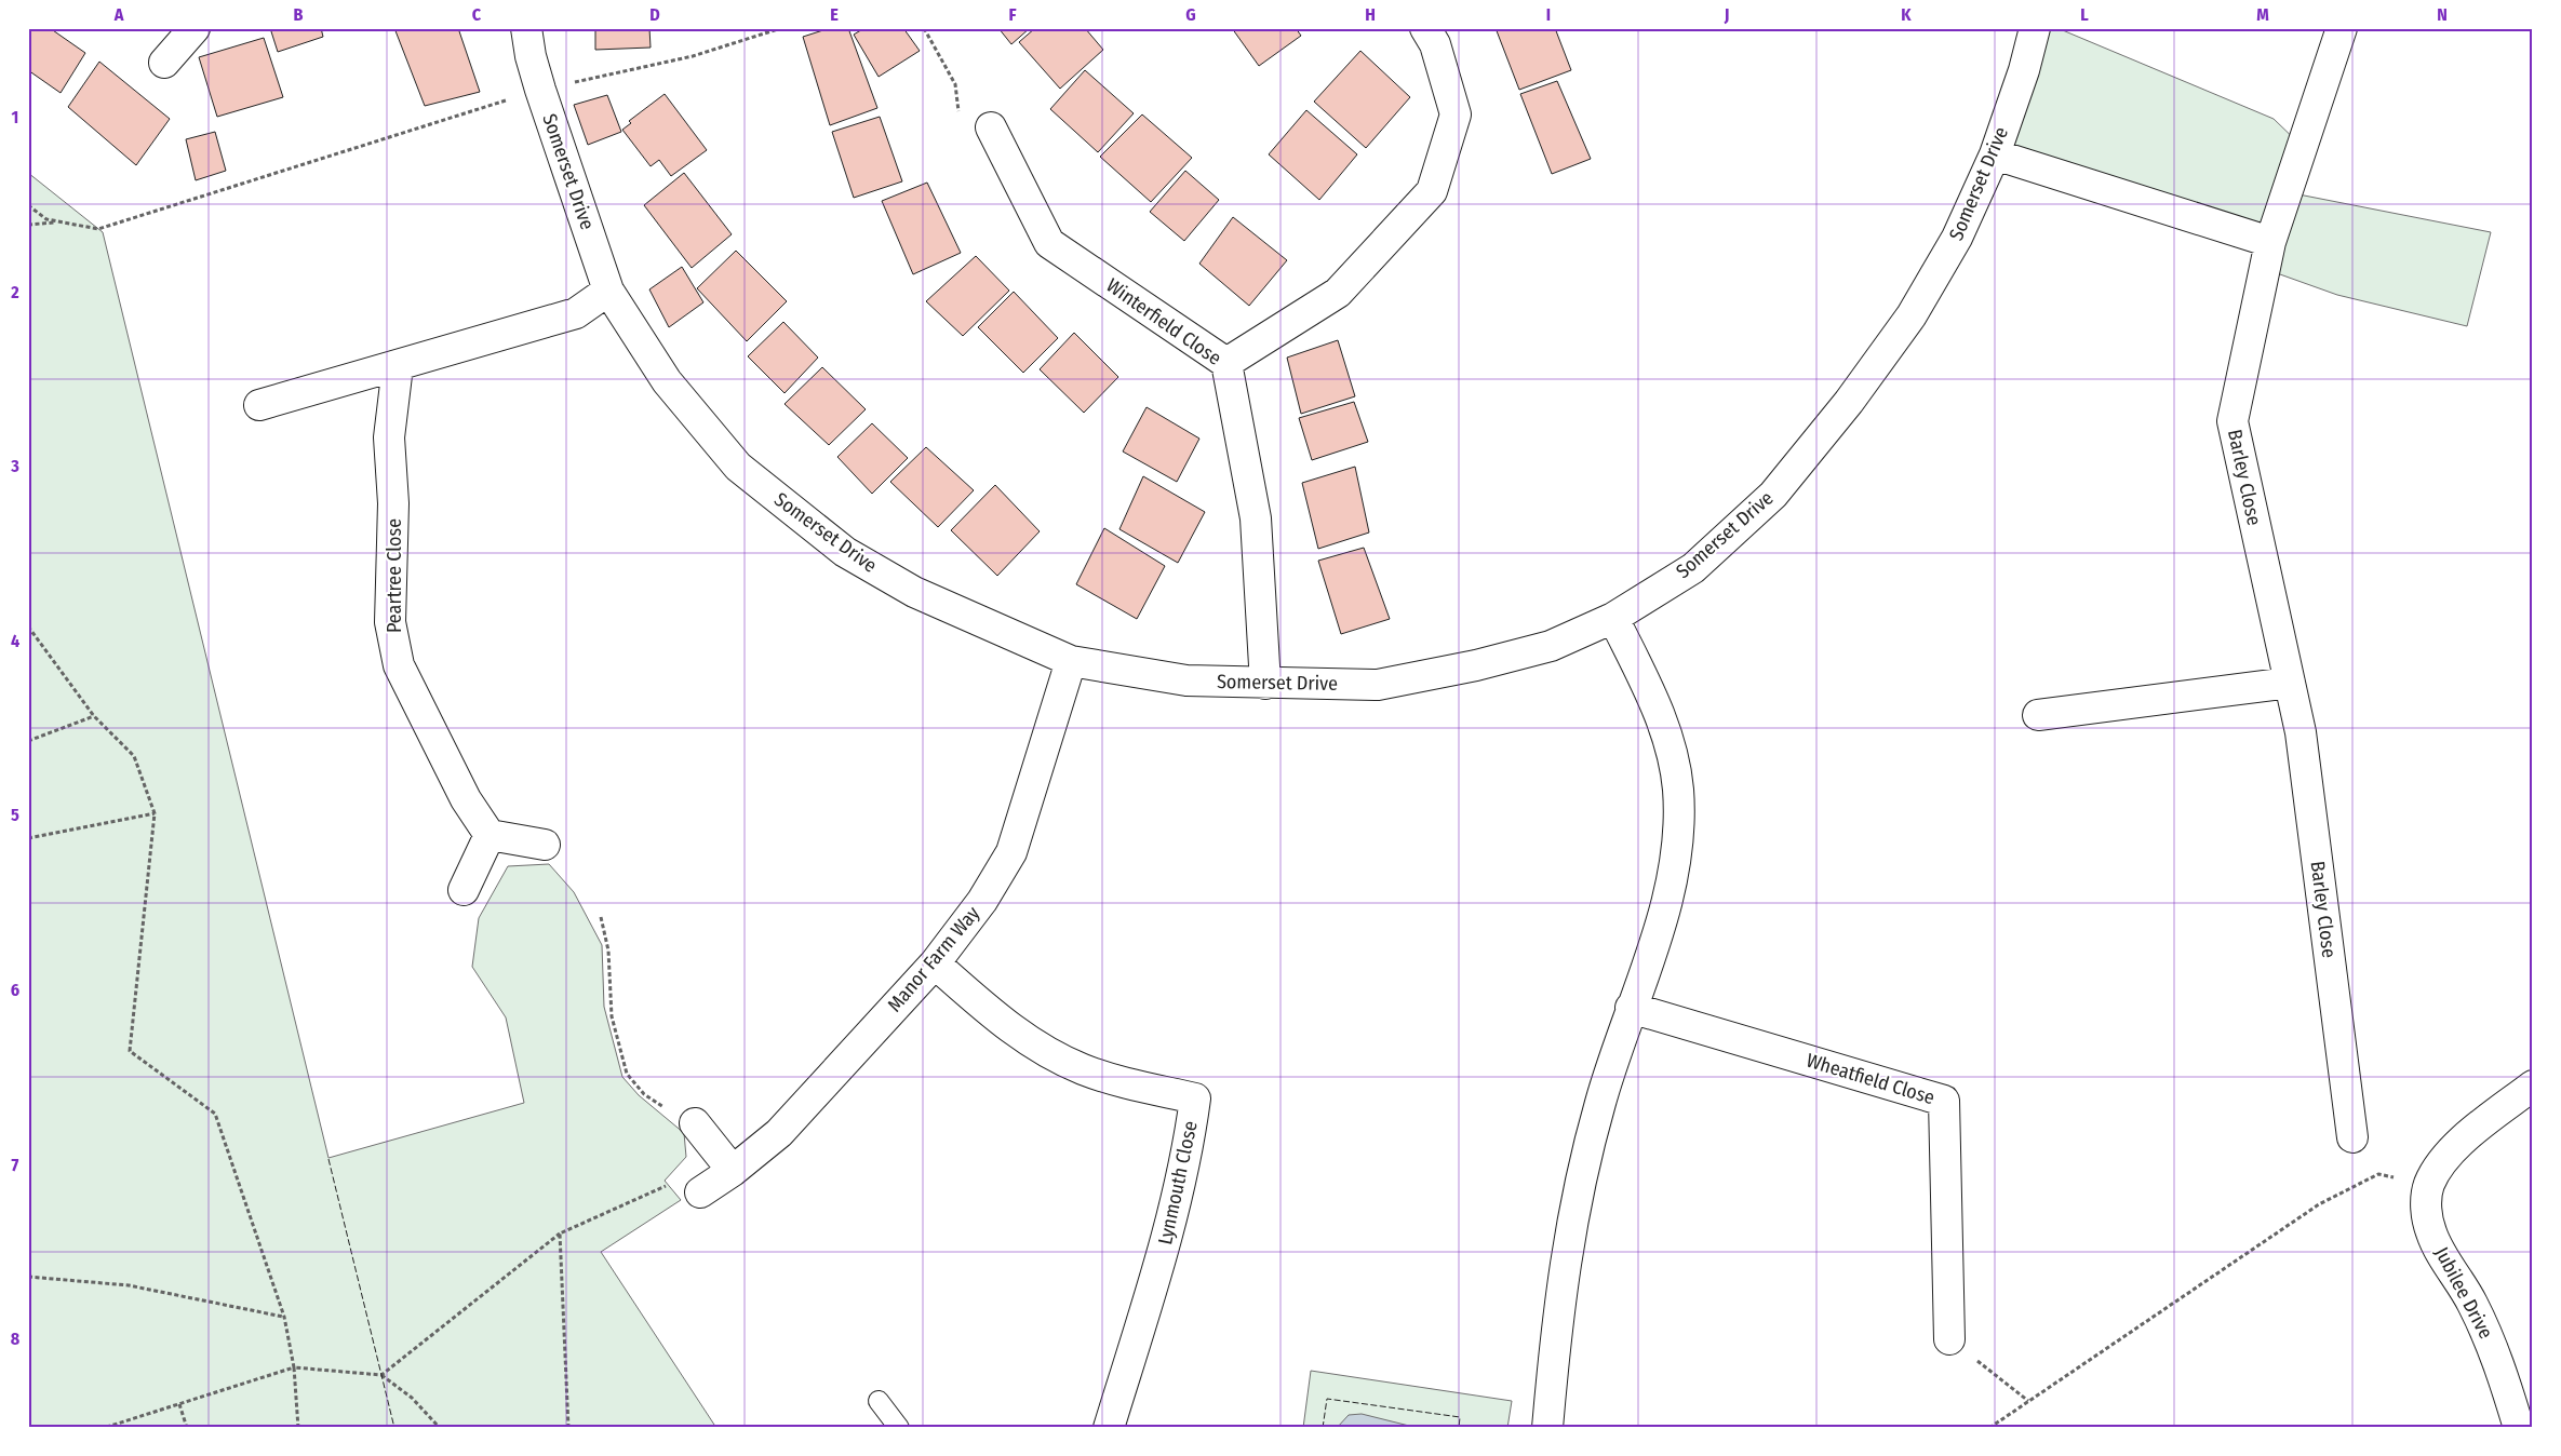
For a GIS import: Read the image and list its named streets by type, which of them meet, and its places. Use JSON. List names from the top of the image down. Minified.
{"streets":{"street":["Somerset Drive","Winterfield Close","Barley Close","Peartree Close","Manor Farm Way","Wheatfield Close","Lynmouth Close","Jubilee Drive"]},"crossings":[["Somerset Drive","Winterfield Close"],["Somerset Drive","Manor Farm Way"],["Manor Farm Way","Lynmouth Close"]],"grid":{"columns":["A","B","C","D","E","F","G","H","I","J","K","L","M","N"],"rows":["1","2","3","4","5","6","7","8"]}}
